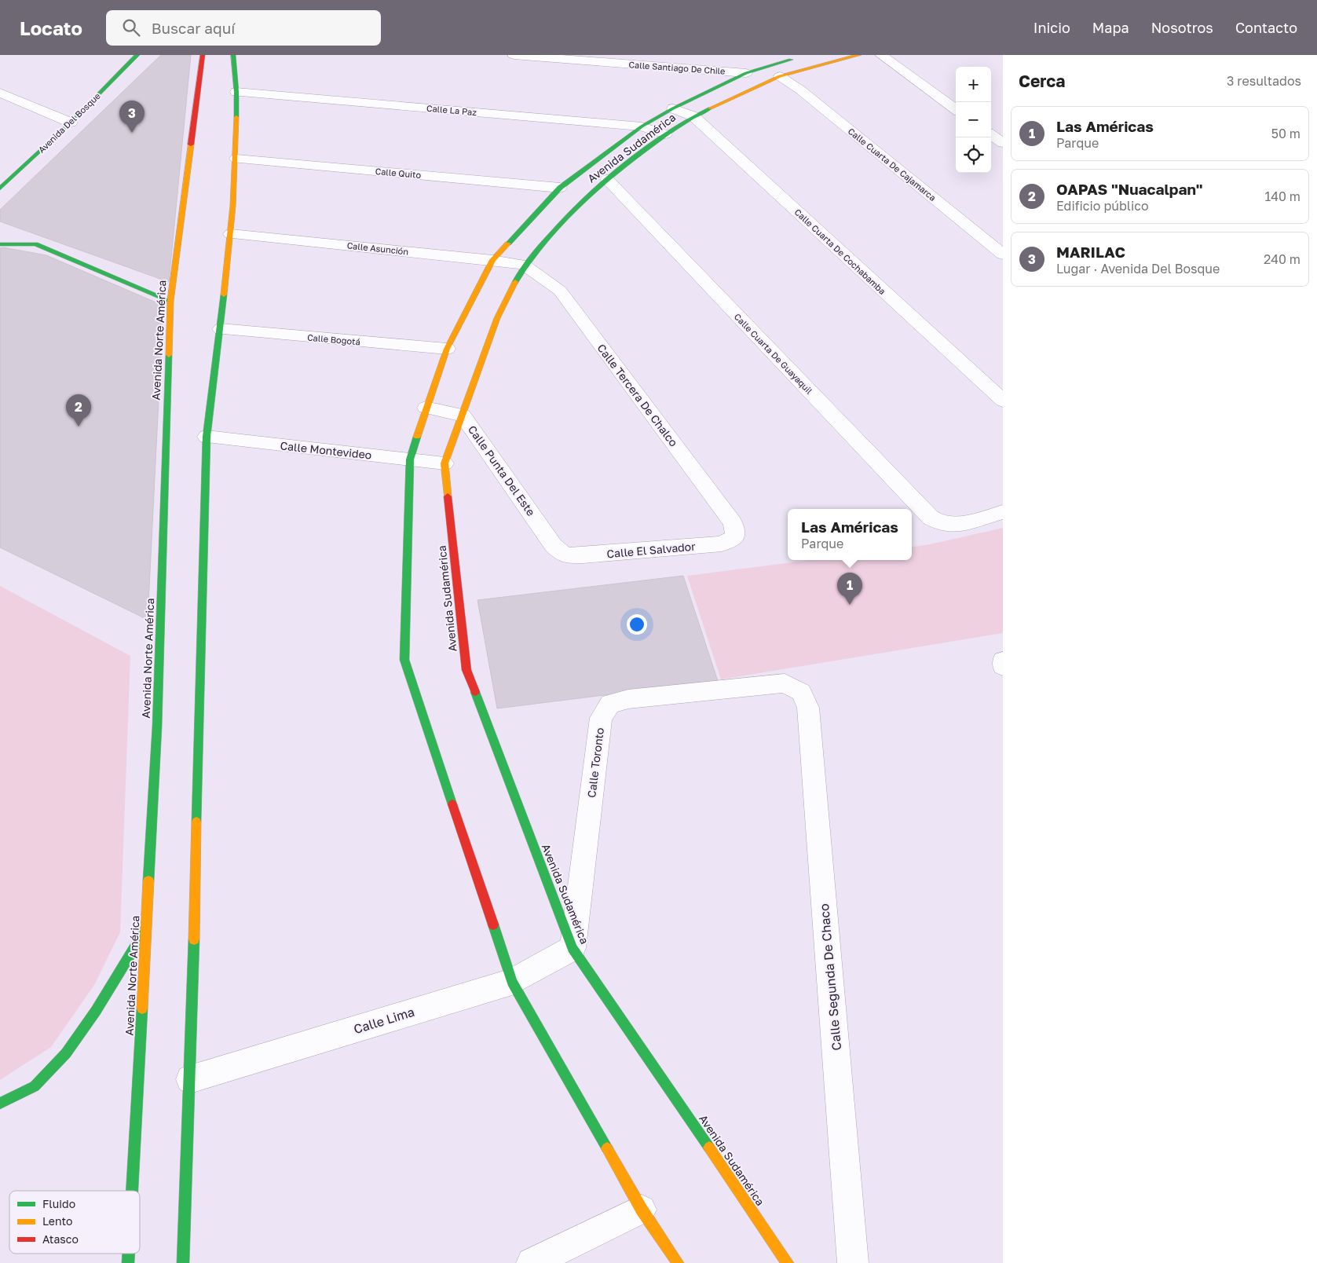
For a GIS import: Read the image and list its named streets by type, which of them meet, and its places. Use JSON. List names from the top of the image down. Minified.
{"streets":{"street":["Calle Santiago De Chile","Calle La Paz","Avenida Del Bosque","Avenida Sudamérica","Calle Cuarta De Cajamarca","Calle Quito","Calle Asunción","Calle Cuarta De Cochabamba","Calle Bogotá","Avenida Norte América","Calle Cuarta De Guayaquil","Calle Tercera De Chalco","Calle Montevideo","Calle Punta Del Este","Calle El Salvador","Calle Toronto","Calle Segunda De Chaco","Calle Lima"]},"crossings":[["Calle Santiago De Chile","Avenida Sudamérica"],["Calle La Paz","Avenida Sudamérica"],["Avenida Sudamérica","Calle Cuarta De Cajamarca"],["Avenida Sudamérica","Calle Quito"],["Avenida Sudamérica","Calle Asunción"],["Avenida Sudamérica","Calle Cuarta De Cochabamba"],["Avenida Sudamérica","Calle Bogotá"],["Avenida Sudamérica","Calle Cuarta De Guayaquil"],["Avenida Sudamérica","Calle Tercera De Chalco"],["Avenida Sudamérica","Calle Montevideo"],["Avenida Sudamérica","Calle Punta Del Este"],["Avenida Sudamérica","Calle Toronto"],["Avenida Sudamérica","Calle Lima"],["Calle Asunción","Calle Tercera De Chalco"],["Calle Tercera De Chalco","Calle El Salvador"],["Calle Punta Del Este","Calle El Salvador"],["Calle Toronto","Calle Segunda De Chaco"],["Calle Toronto","Calle Lima"]],"legend":["Fluido","Lento","Atasco"],"page":{"header":"Locato","search":"Buscar aquí","nav":["Inicio","Mapa","Nosotros","Contacto"],"heading":["Cerca","3 resultados"],"map_buttons":["+","−"],"pins":["3","2","1"],"list":[{"mark":"1","name":"Las Américas","note":"Parque","value":"50 m"},{"mark":"2","name":"OAPAS \"Nuacalpan\"","note":"Edificio público","value":"140 m"},{"mark":"3","name":"MARILAC","note":"Lugar · Avenida Del Bosque","value":"240 m"}],"popup":["Las Américas","Parque"]}}
